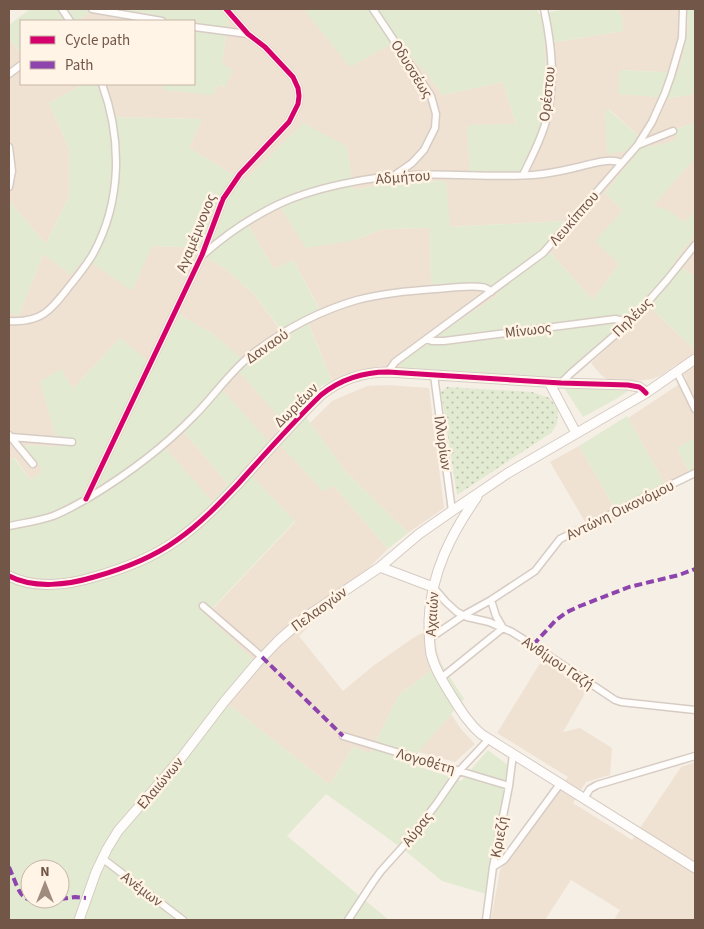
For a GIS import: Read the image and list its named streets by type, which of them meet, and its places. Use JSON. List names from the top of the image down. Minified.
{"streets":{"main road":["Δωριέων","Πελασγών","Αχαιών","Ελαιώνων"],"street":["Οδυσσέως","Ορέστου","Αδμήτου","Λευκίππου","Αγαμέμνονος","Πηλέως","Μίνωος","Δαναού","Ιλλυρίων","Αντώνη Οικονόμου","Ανθίμου Γαζή","Λογοθέτη","Αύρας","Κριεζή","Ανέμων"]},"crossings":[["Οδυσσέως","Αδμήτου"],["Ορέστου","Αδμήτου"],["Αδμήτου","Λευκίππου"],["Αδμήτου","Αγαμέμνονος"],["Λευκίππου","Μίνωος"],["Λευκίππου","Δαναού"],["Λευκίππου","Δωριέων"],["Αγαμέμνονος","Δαναού"],["Πηλέως","Μίνωος"],["Πηλέως","Δωριέων"],["Δωριέων","Ιλλυρίων"],["Δωριέων","Αχαιών"],["Ιλλυρίων","Πελασγών"],["Αντώνη Οικονόμου","Αχαιών"],["Αντώνη Οικονόμου","Ανθίμου Γαζή"],["Πελασγών","Αχαιών"],["Πελασγών","Ελαιώνων"],["Αχαιών","Ανθίμου Γαζή"],["Αχαιών","Αύρας"],["Αχαιών","Κριεζή"],["Λογοθέτη","Αύρας"],["Λογοθέτη","Κριεζή"],["Ελαιώνων","Ανέμων"]],"legend":["Cycle path","Path"],"north":"top"}
